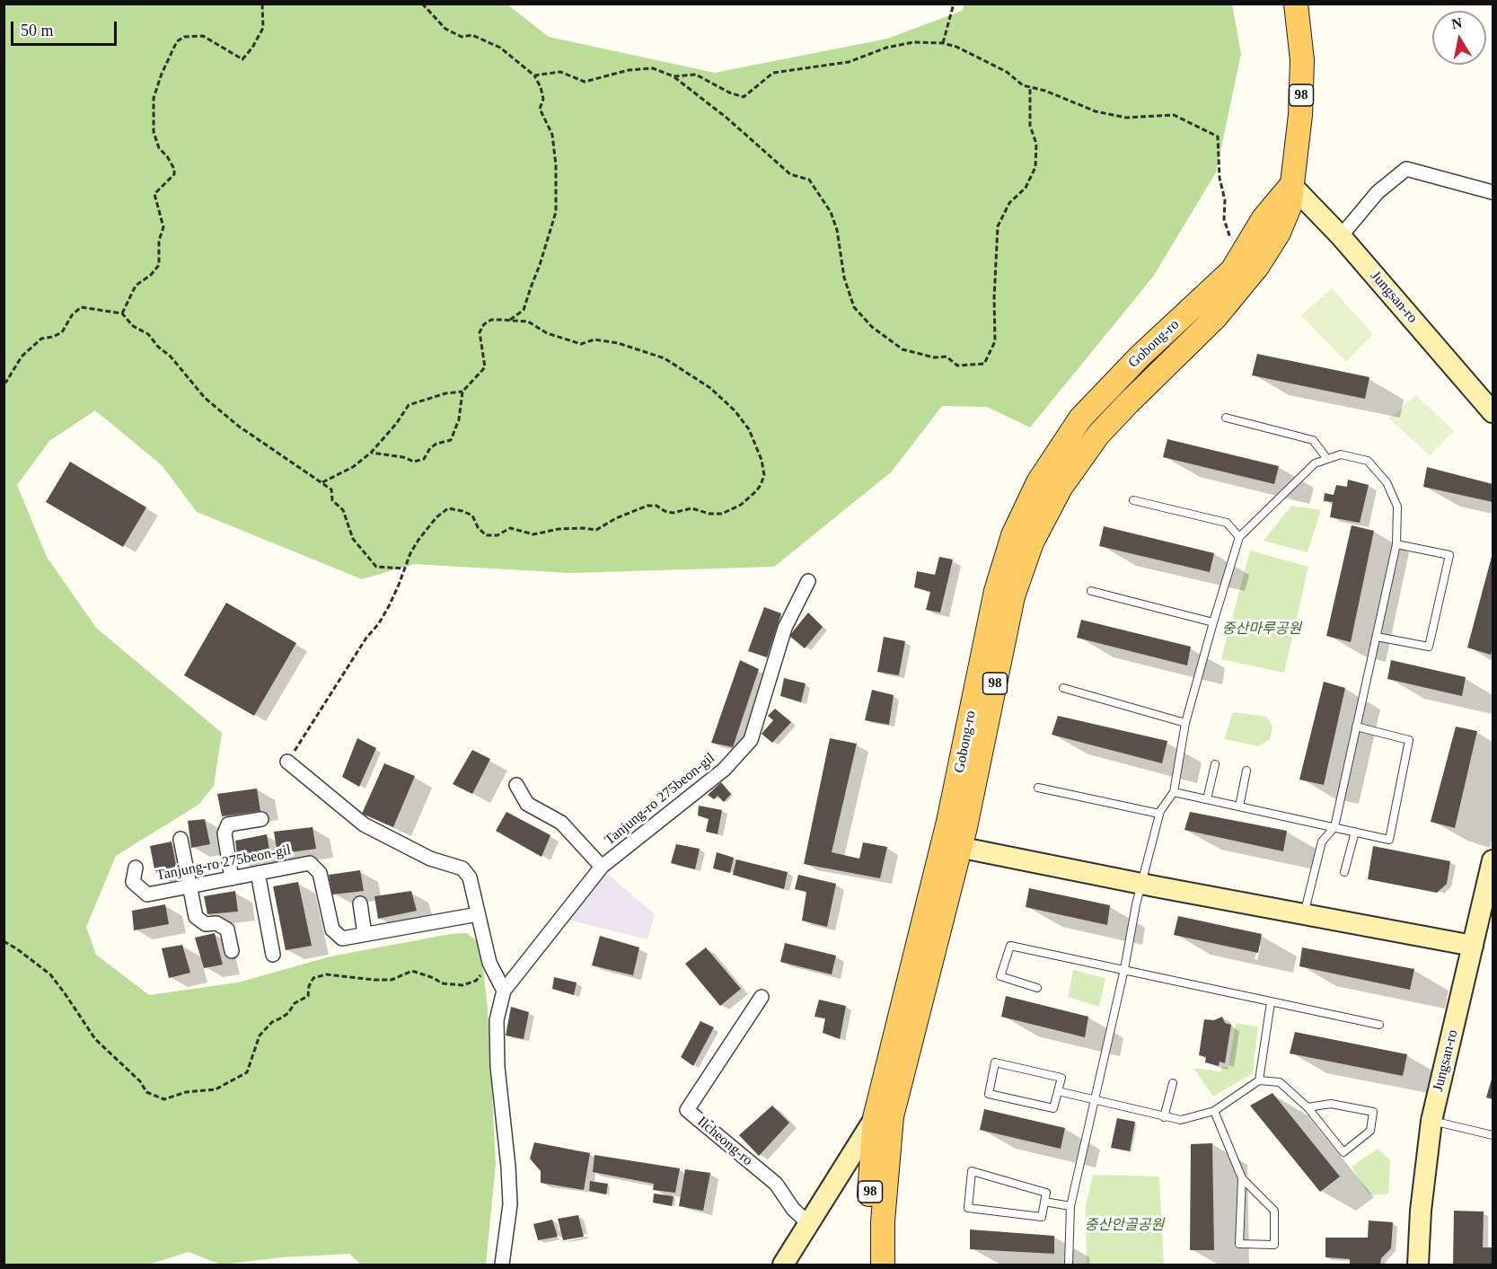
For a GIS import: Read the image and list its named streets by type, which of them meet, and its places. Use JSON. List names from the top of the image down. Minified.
{"streets":{"main road":["98","Jungsan-ro","Gobong-ro"],"street":["Tanjung-ro 275beon-gil","Ilcheong-ro"]},"crossings":[["98","Jungsan-ro"],["98","Gobong-ro"],["Jungsan-ro","Gobong-ro"]],"parks":["중산마루공원","중산안골공원"],"scale_bar":"50 m","north":"top"}
